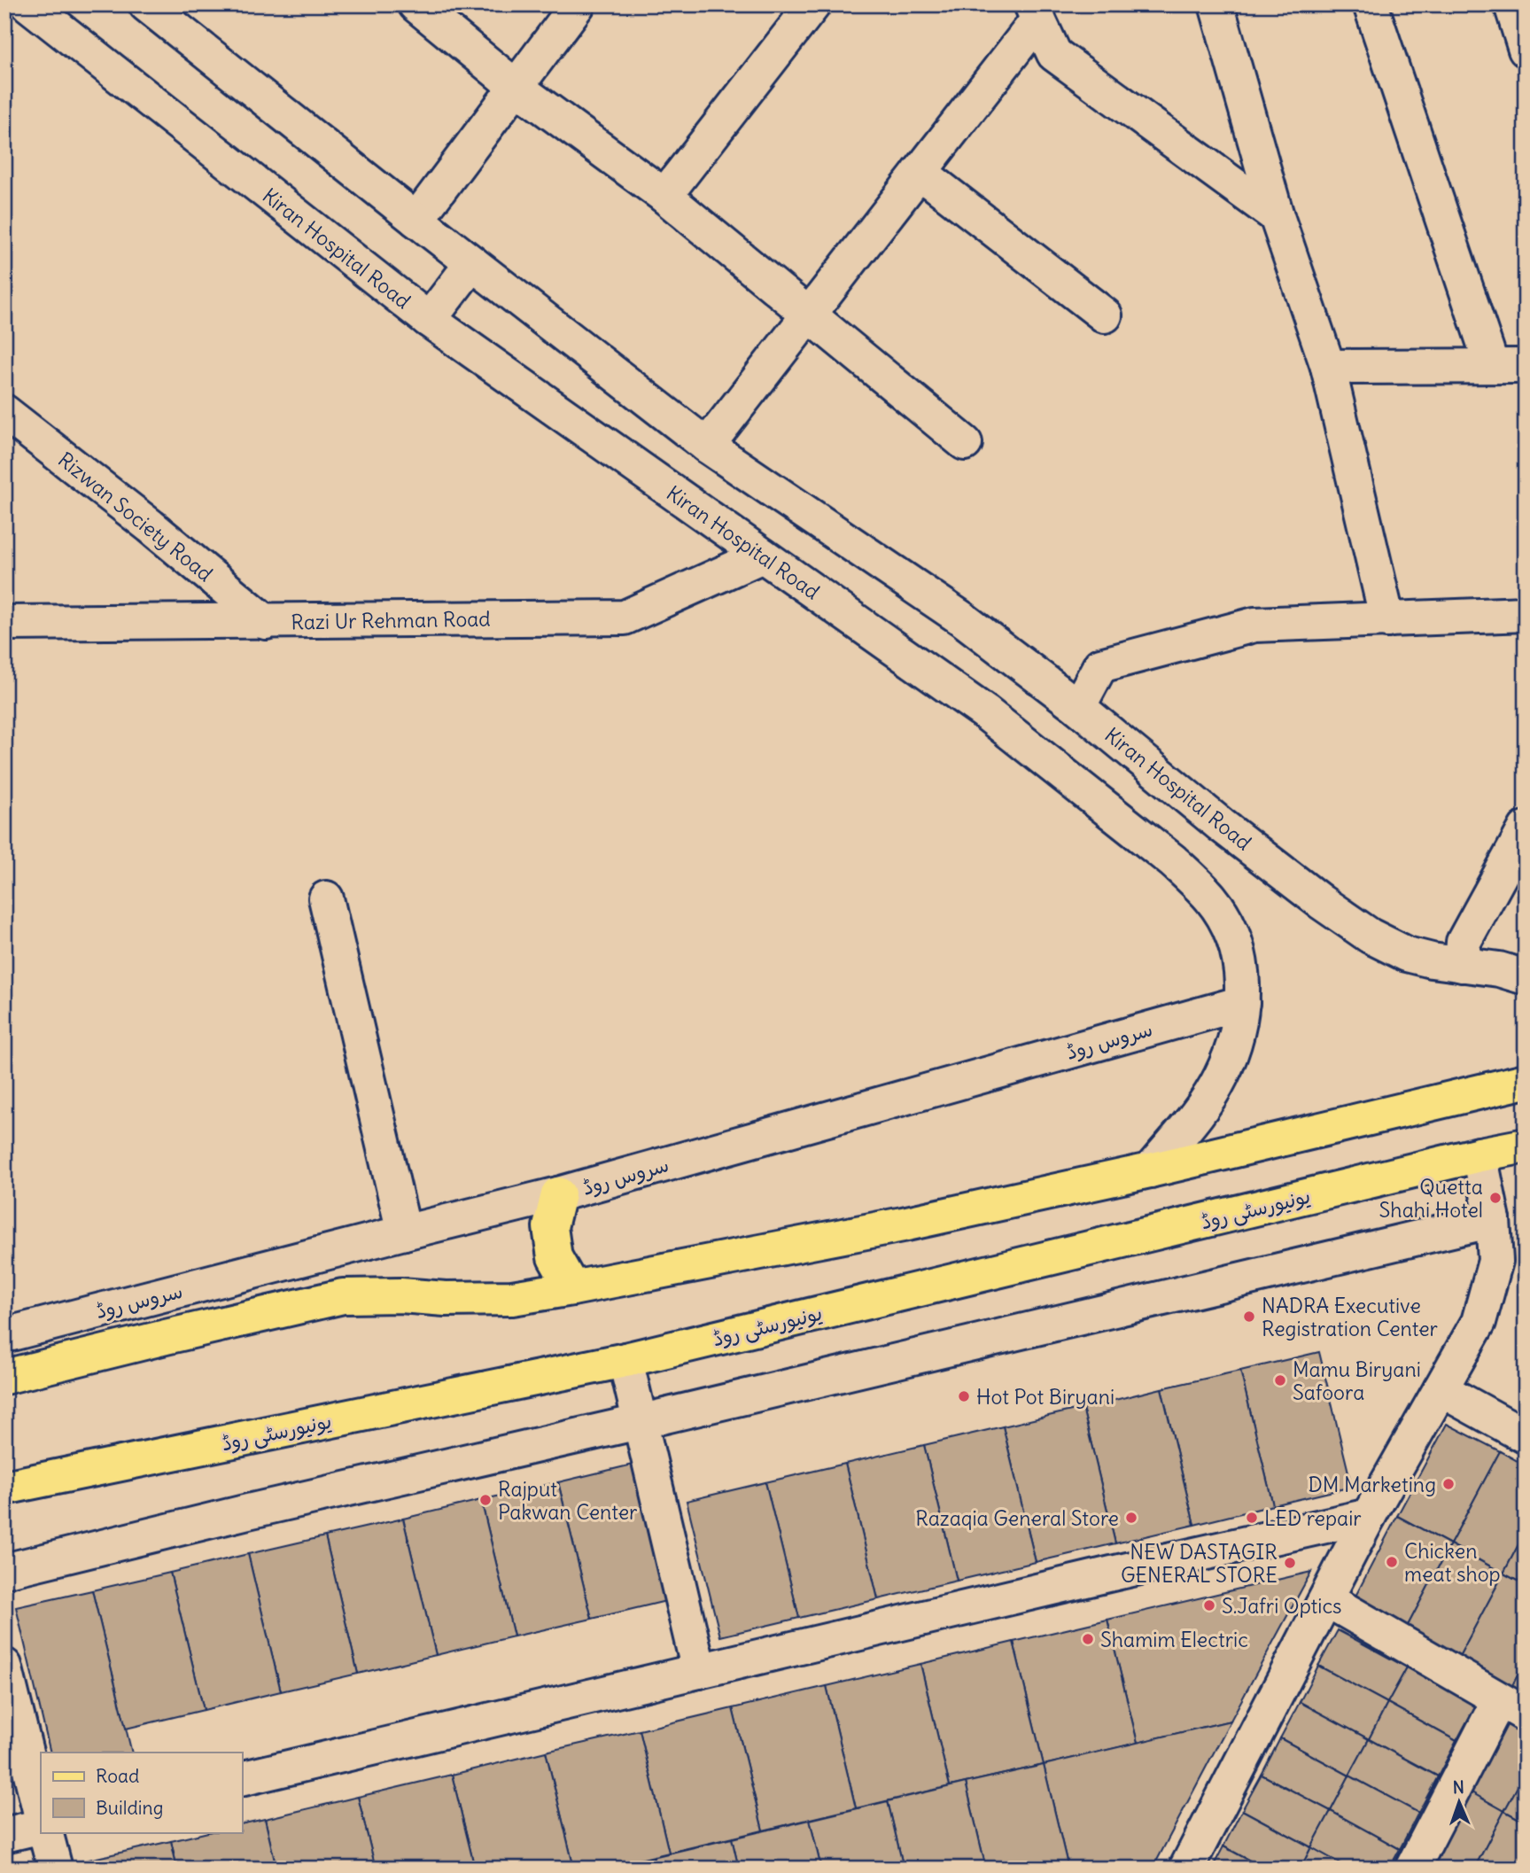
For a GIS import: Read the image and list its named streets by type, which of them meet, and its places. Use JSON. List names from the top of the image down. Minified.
{"streets":{"main road":["یونیورسٹی روڈ"],"street":["Kiran Hospital Road","Rizwan Society Road","Razi Ur Rehman Road","سروس روڈ"]},"crossings":[["Kiran Hospital Road","Razi Ur Rehman Road"],["Kiran Hospital Road","سروس روڈ"],["Rizwan Society Road","Razi Ur Rehman Road"]],"places":["Quetta Shahi Hotel","NADRA Executive Registration Center","Mamu Biryani Safoora","Hot Pot Biryani","DM Marketing","Rajput Pakwan Center","Razaqia General Store","LED repair","Chicken meat shop","NEW DASTAGIR GENERAL STORE","S.Jafri Optics","Shamim Electric"],"legend":["Road","Building"],"north":"top"}
